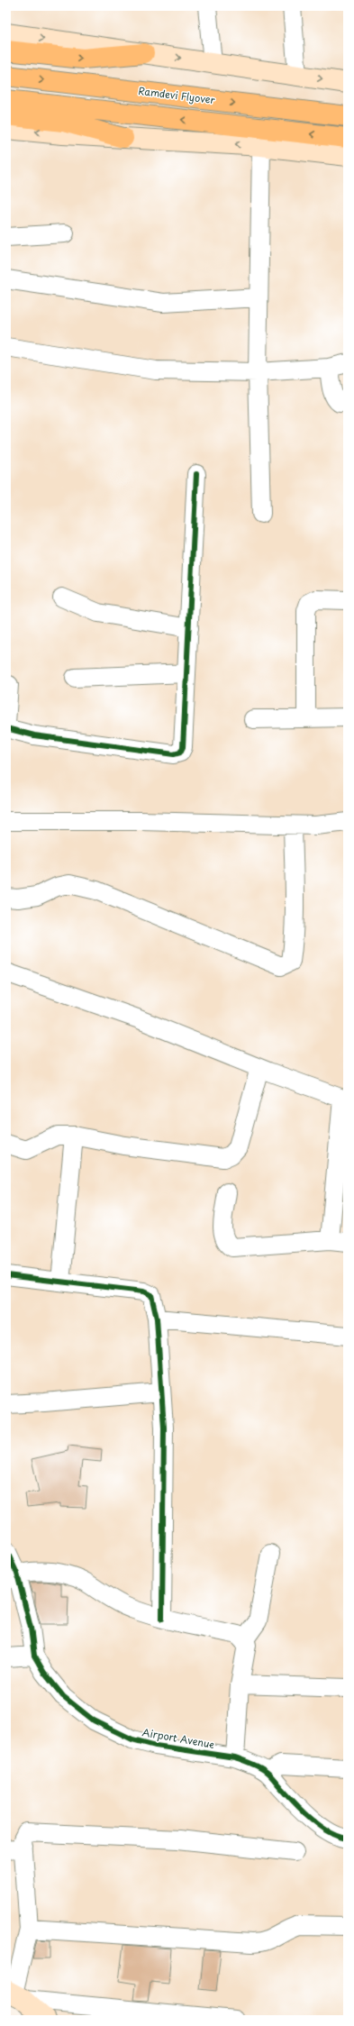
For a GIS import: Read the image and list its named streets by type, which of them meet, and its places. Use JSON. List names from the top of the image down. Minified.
{"streets":{"highway":["Ramdevi Flyover"],"street":["Airport Avenue"]}}
